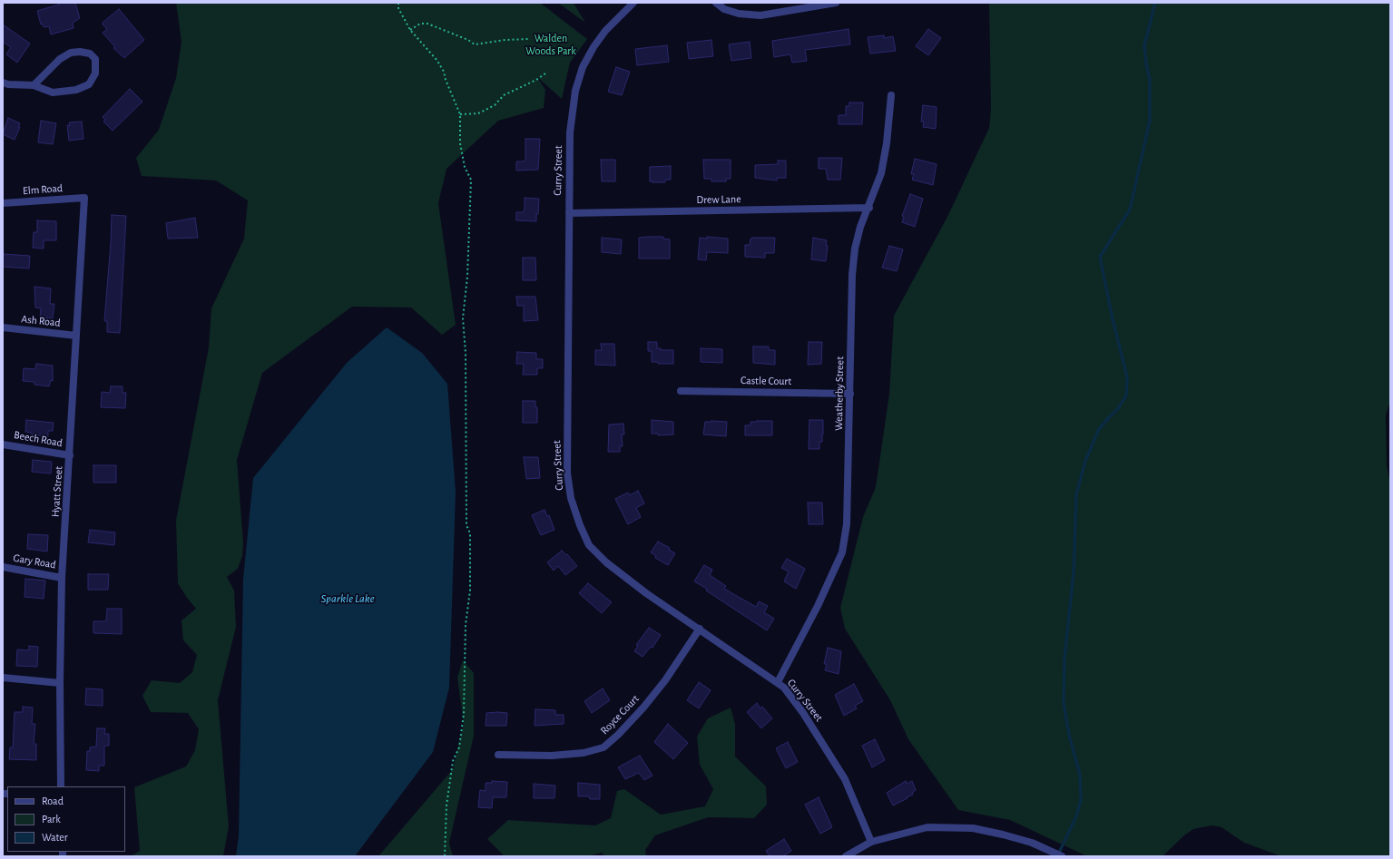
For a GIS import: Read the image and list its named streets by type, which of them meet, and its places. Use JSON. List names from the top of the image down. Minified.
{"streets":{"street":["Curry Street","Elm Road","Drew Lane","Ash Road","Castle Court","Weatherby Street","Beech Road","Hyatt Street","Gary Road","Royce Court"]},"crossings":[["Curry Street","Drew Lane"],["Curry Street","Weatherby Street"],["Curry Street","Royce Court"],["Elm Road","Hyatt Street"],["Drew Lane","Weatherby Street"],["Ash Road","Hyatt Street"],["Castle Court","Weatherby Street"],["Beech Road","Hyatt Street"],["Hyatt Street","Gary Road"]],"water":["Sparkle Lake"],"parks":["Walden Woods Park"],"legend":["Road","Park","Water"]}
